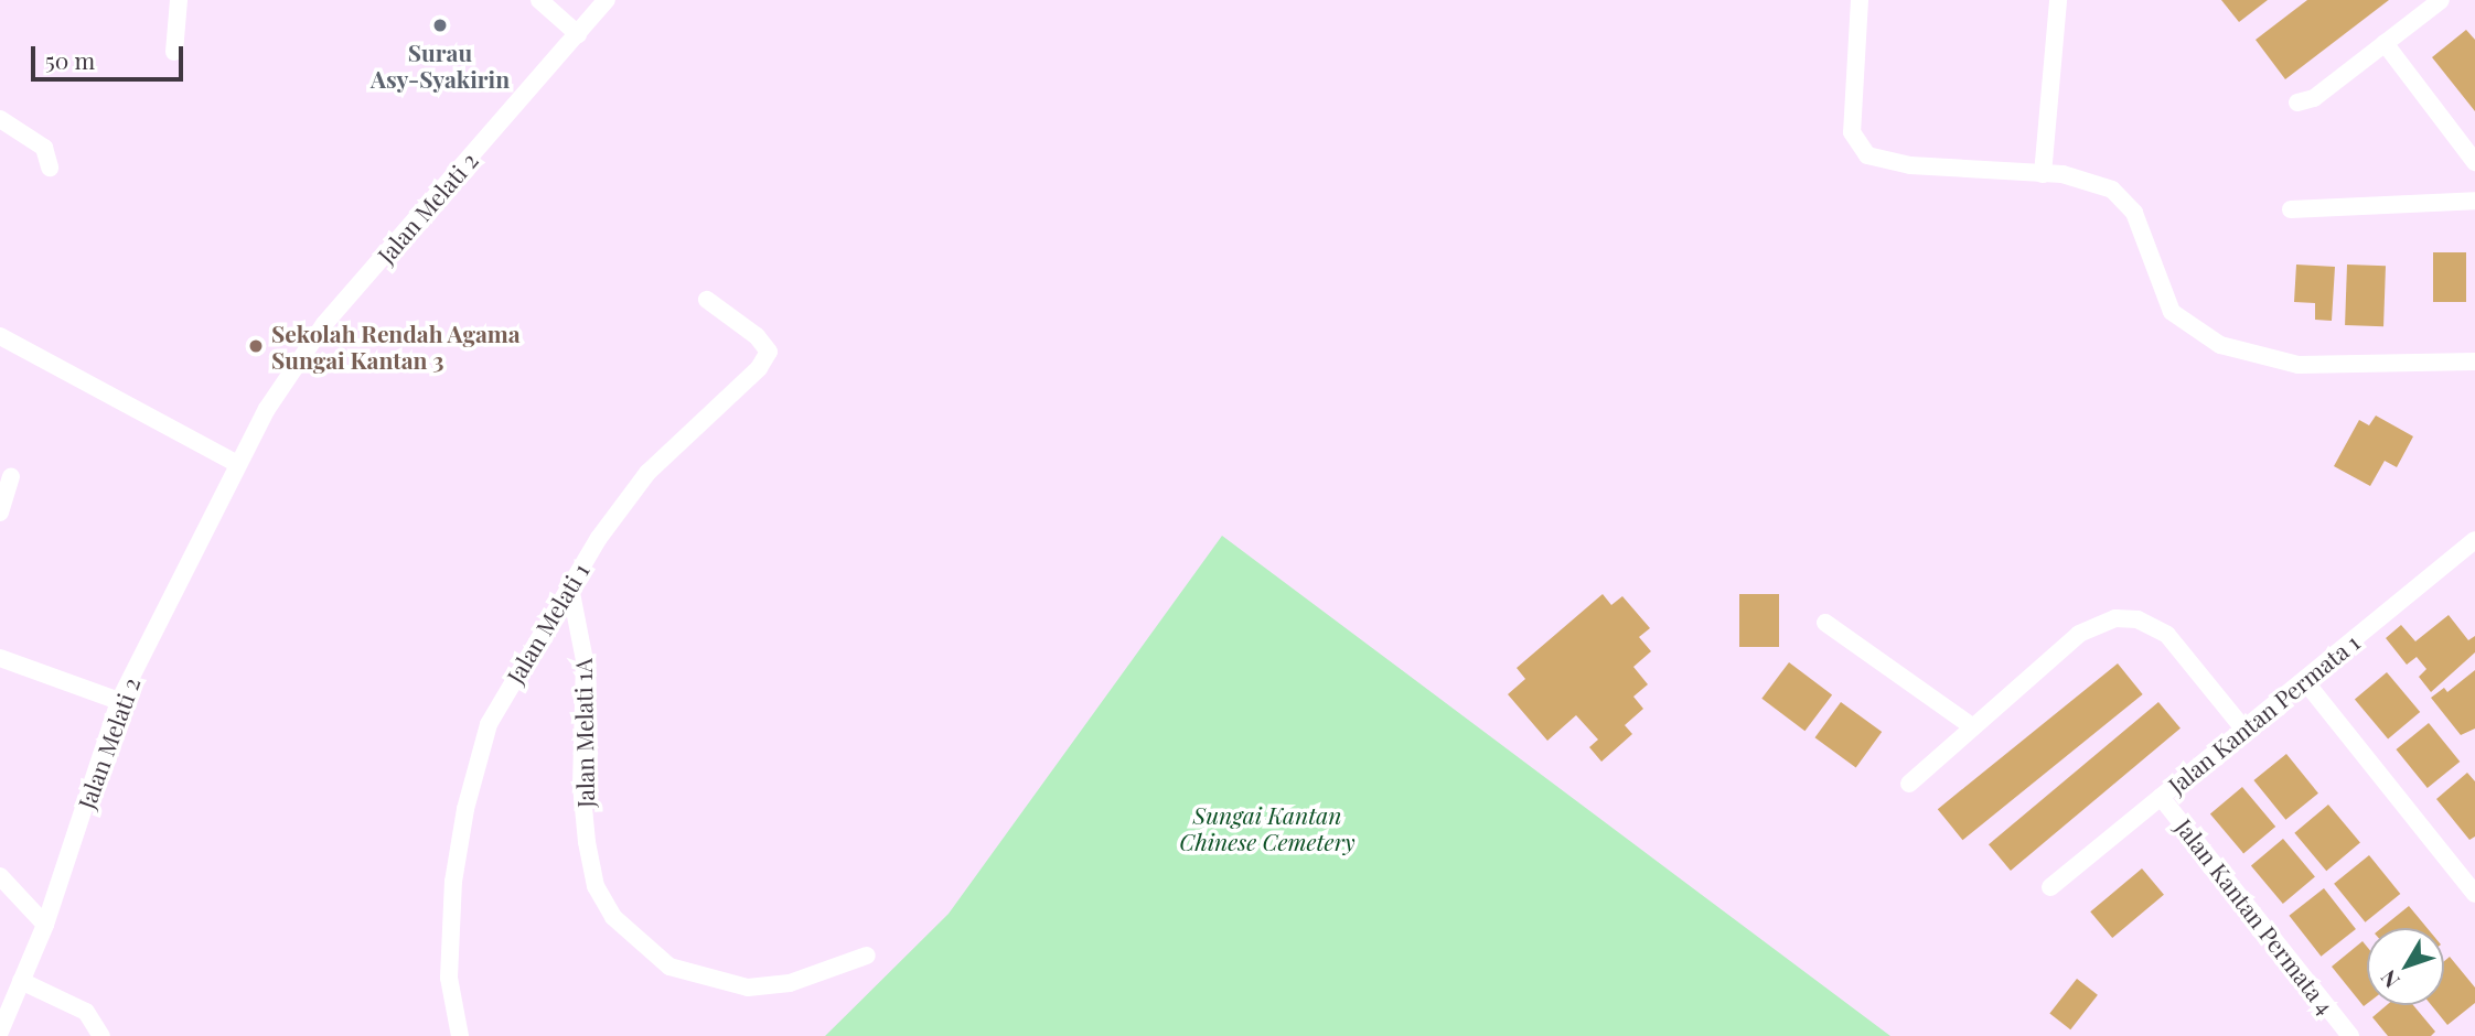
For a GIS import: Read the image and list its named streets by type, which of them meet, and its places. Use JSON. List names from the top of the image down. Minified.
{"streets":{"street":["Jalan Melati 2","Jalan Melati 1","Jalan Kantan Permata 1","Jalan Melati 1A","Jalan Kantan Permata 4"]},"crossings":[["Jalan Melati 1","Jalan Melati 1A"],["Jalan Kantan Permata 1","Jalan Kantan Permata 4"]],"parks":["Sungai Kantan Chinese Cemetery"],"places":["Surau Asy-Syakirin","Sekolah Rendah Agama Sungai Kantan 3"],"scale_bar":"50 m","north":"bottom left"}
